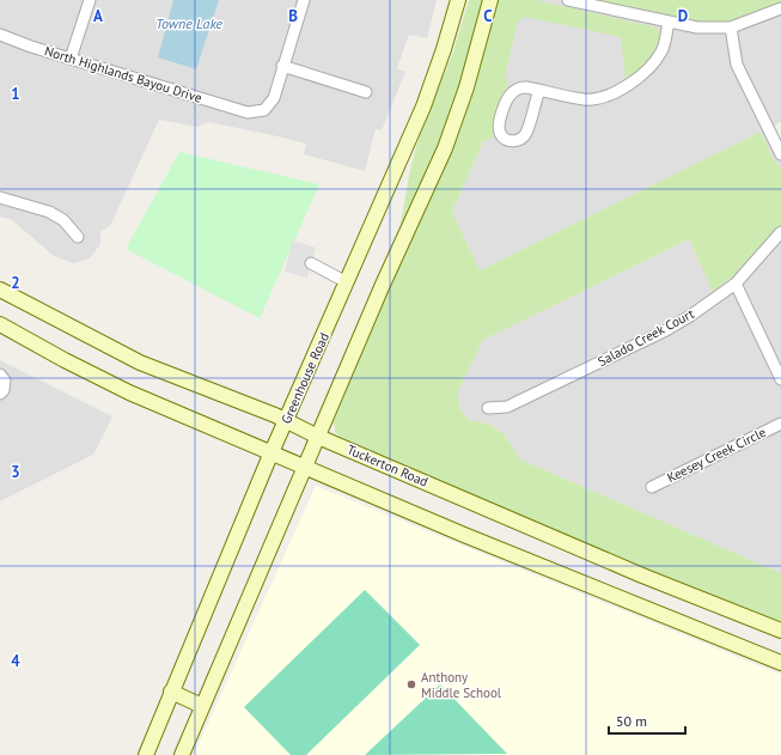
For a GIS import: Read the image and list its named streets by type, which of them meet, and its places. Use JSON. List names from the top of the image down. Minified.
{"streets":{"main road":["Greenhouse Road","Tuckerton Road"],"street":["North Highlands Bayou Drive","Salado Creek Court","Keesey Creek Circle"]},"crossings":[["Greenhouse Road","Tuckerton Road"]],"water":["Towne Lake"],"places":["Anthony Middle School"],"scale_bar":"50 m","grid":{"columns":["A","B","C","D"],"rows":["1","2","3","4"]}}
